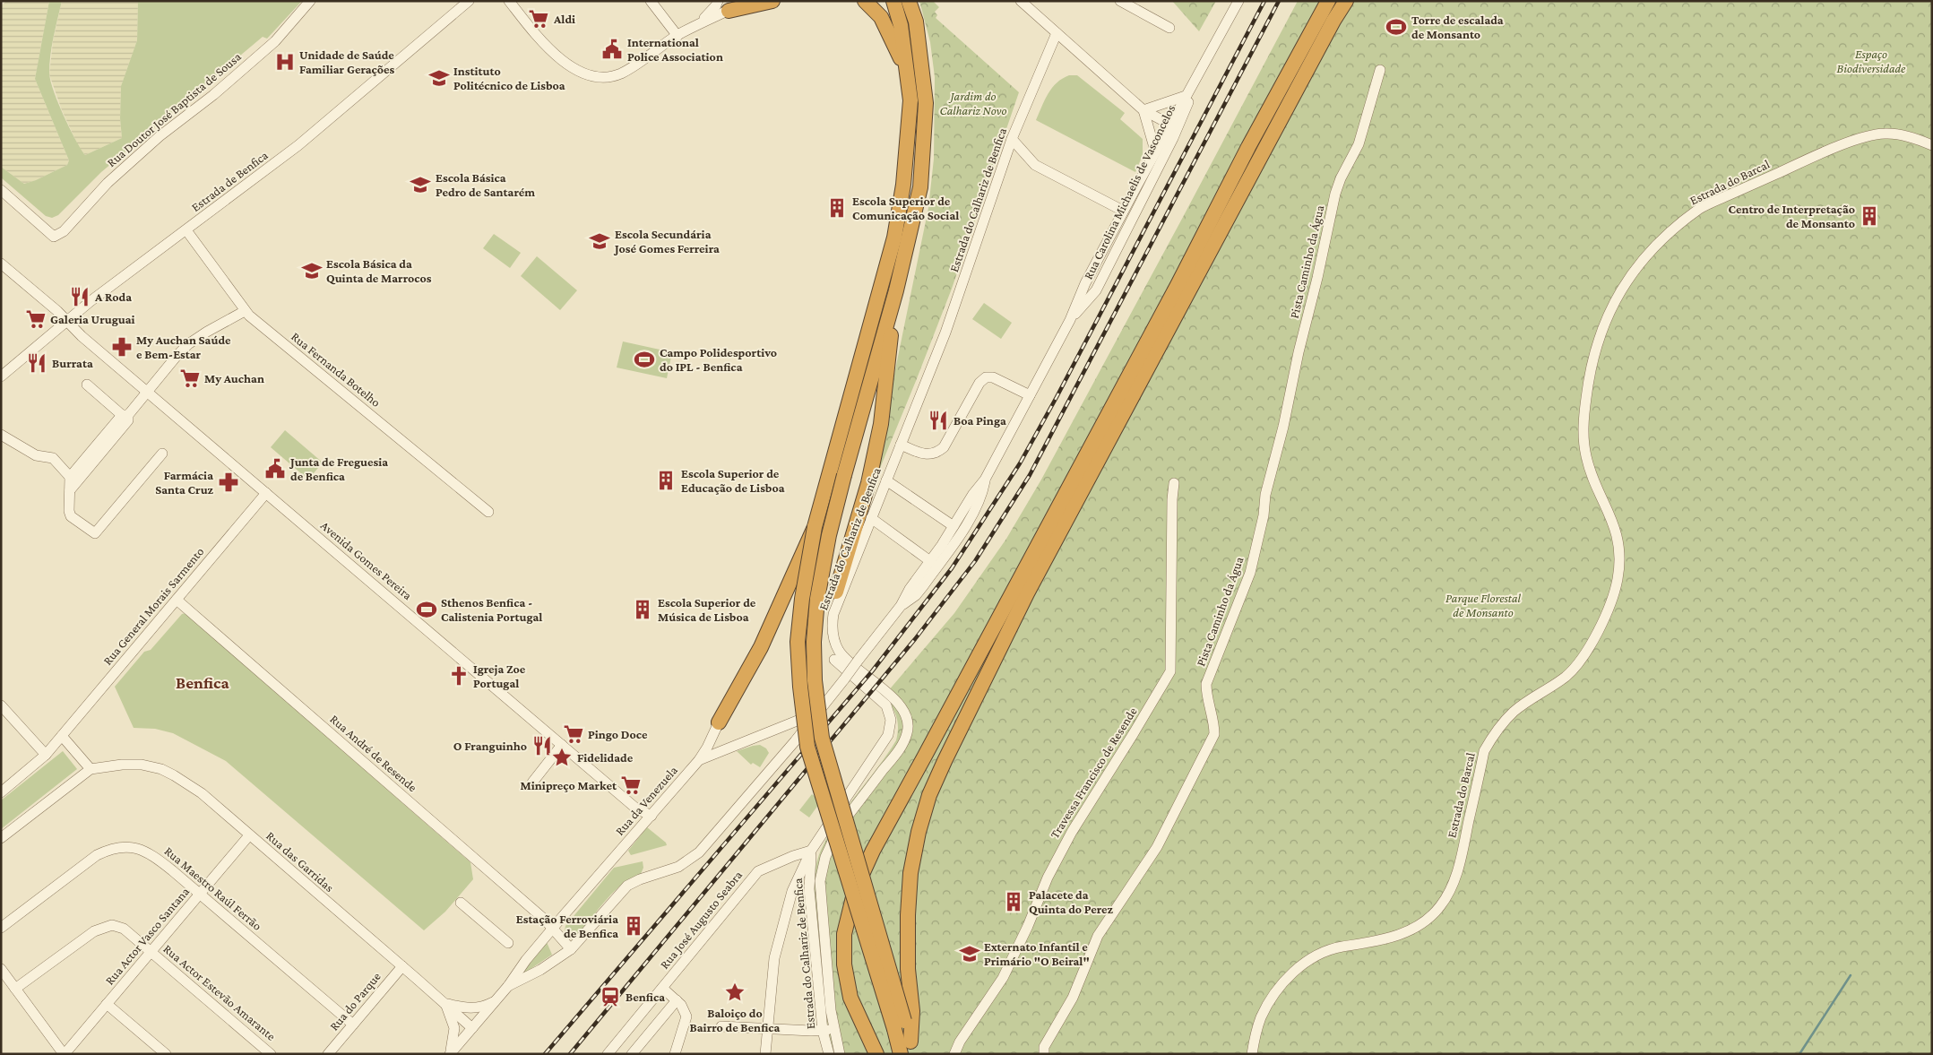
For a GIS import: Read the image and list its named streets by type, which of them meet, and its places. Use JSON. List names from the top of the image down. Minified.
{"streets":{"street":["Rua Doutor José Baptista de Sousa","Estrada de Benfica","Estrada do Barcal","Rua Carolina Michaelis de Vasconcelos","Estrada do Calhariz de Benfica","Pista Caminho da Água","Rua Fernanda Botelho","Avenida Gomes Pereira","Rua General Morais Sarmento","Rua André de Resende","Travessa Francisco de Resende","Rua da Venezuela","Rua das Garridas","Rua Maestro Raúl Ferrão","Rua José Augusto Seabra","Rua Actor Vasco Santana","Rua Actor Estevão Amarante","Rua do Parque"]},"crossings":[["Estrada de Benfica","Rua Fernanda Botelho"],["Estrada de Benfica","Avenida Gomes Pereira"],["Rua Carolina Michaelis de Vasconcelos","Rua da Venezuela"],["Estrada do Calhariz de Benfica","Rua José Augusto Seabra"],["Avenida Gomes Pereira","Rua General Morais Sarmento"],["Avenida Gomes Pereira","Rua da Venezuela"],["Rua General Morais Sarmento","Rua André de Resende"],["Rua André de Resende","Rua da Venezuela"],["Rua da Venezuela","Rua das Garridas"],["Rua das Garridas","Rua Actor Vasco Santana"],["Rua das Garridas","Rua do Parque"],["Rua Maestro Raúl Ferrão","Rua Actor Vasco Santana"],["Rua Maestro Raúl Ferrão","Rua do Parque"],["Rua Actor Vasco Santana","Rua Actor Estevão Amarante"]],"districts":["Benfica"],"parks":["Espaço Biodiversidade","Jardim do Calhariz Novo","Parque Florestal de Monsanto"],"places":{"supermarket":["Aldi","Galeria Uruguai","My Auchan","Pingo Doce","Minipreço Market"],"sports":["Torre de escalada de Monsanto","Campo Polidesportivo do IPL - Benfica","Sthenos Benfica - Calistenia Portugal"],"public building":["International Police Association","Junta de Freguesia de Benfica"],"hospital":["Unidade de Saúde Familiar Gerações"],"school or university":["Instituto Politécnico de Lisboa","Escola Básica Pedro de Santarém","Escola Secundária José Gomes Ferreira","Escola Básica da Quinta de Marrocos","Externato Infantil e Primário \"O Beiral\""],"building":["Escola Superior de Comunicação Social","Centro de Interpretação de Monsanto","Escola Superior de Educação de Lisboa","Escola Superior de Música de Lisboa","Palacete da Quinta do Perez","Estação Ferroviária de Benfica"],"restaurant":["A Roda","Burrata","Boa Pinga","O Franguinho"],"pharmacy":["My Auchan Saúde e Bem-Estar","Farmácia Santa Cruz"],"church":["Igreja Zoe Portugal"],"place":["Fidelidade","Baloiço do Bairro de Benfica"],"station":["Benfica"]}}
